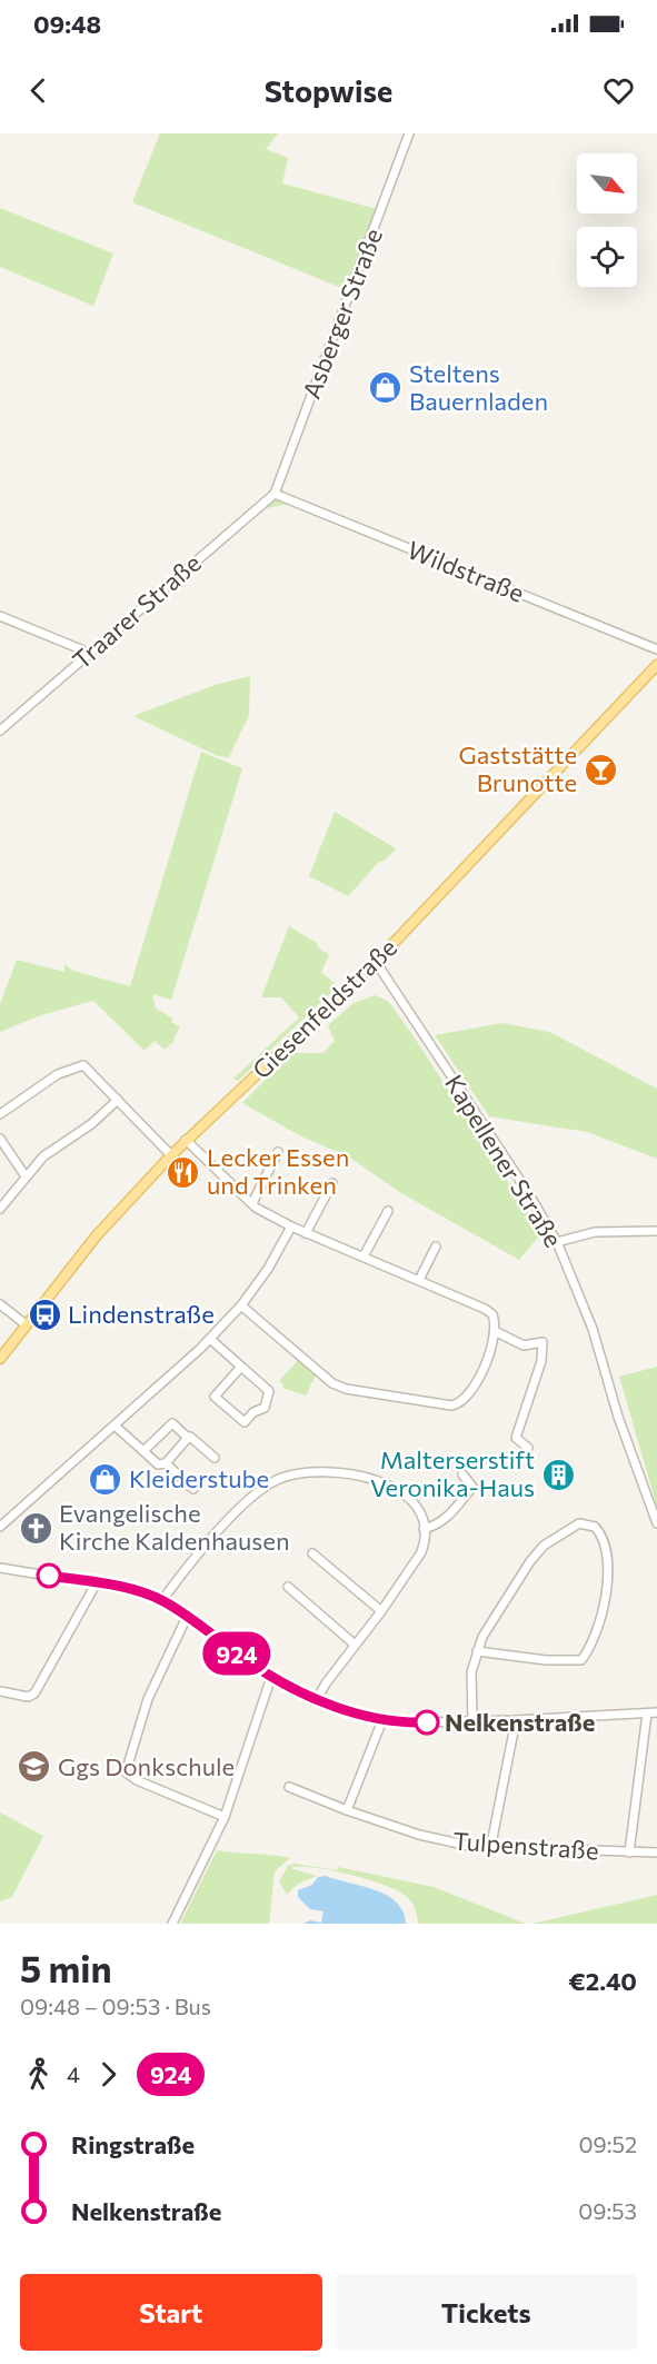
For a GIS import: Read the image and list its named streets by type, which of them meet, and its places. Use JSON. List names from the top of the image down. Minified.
{"streets":{"main road":["Giesenfeldstraße"],"street":["Asberger Straße","Wildstraße","Traarer Straße","Kapellener Straße","Tulpenstraße"]},"crossings":[["Asberger Straße","Wildstraße"],["Asberger Straße","Traarer Straße"],["Wildstraße","Traarer Straße"],["Giesenfeldstraße","Kapellener Straße"]],"places":{"shop":["Steltens Bauernladen","Kleiderstube"],"bar":["Gaststätte Brunotte"],"restaurant":["Lecker Essen und Trinken"],"bus stop":["Lindenstraße"],"building":["Malterserstift Veronika-Haus"],"church":["Evangelische Kirche Kaldenhausen"],"other":["Nelkenstraße"],"school or university":["Ggs Donkschule"]},"lines":["bus line 924"],"north":"bottom right","page":{"status":"09:48","header":"Stopwise","on_map":"924","heading":["5 min","09:48 – 09:53 · Bus","€2.40"],"legs":["4","924"],"list":[{"name":"Ringstraße","value":"09:52"},{"name":"Nelkenstraße","value":"09:53"}],"buttons":["Start","Tickets"]}}
